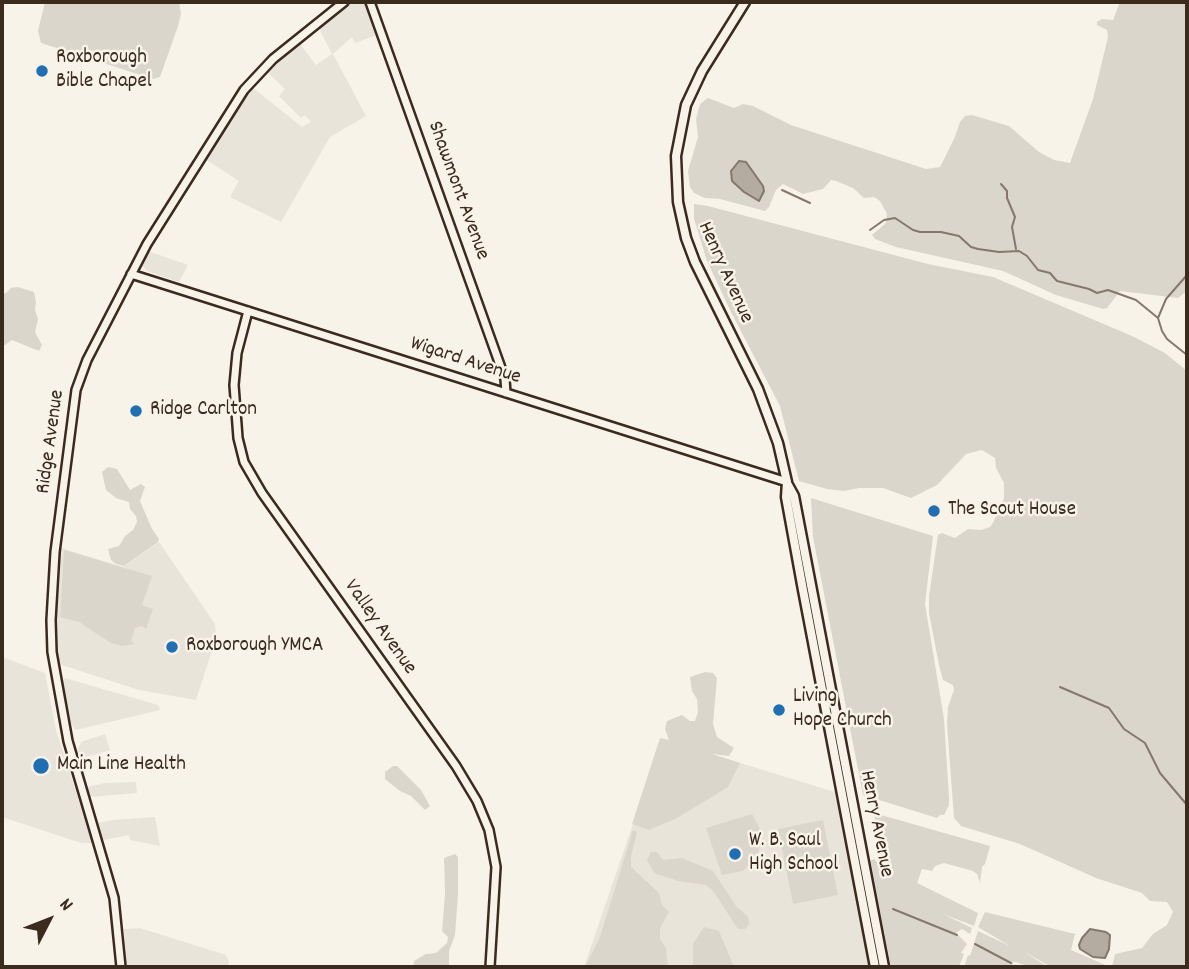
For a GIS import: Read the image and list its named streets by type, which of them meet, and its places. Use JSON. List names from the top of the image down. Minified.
{"streets":{"main road":["Henry Avenue"],"street":["Shawmont Avenue","Wigard Avenue","Ridge Avenue","Valley Avenue"]},"crossings":[["Shawmont Avenue","Wigard Avenue"],["Henry Avenue","Wigard Avenue"],["Wigard Avenue","Ridge Avenue"],["Wigard Avenue","Valley Avenue"]],"places":["Roxborough Bible Chapel","Ridge Carlton","The Scout House","Roxborough YMCA","Living Hope Church","Main Line Health","W. B. Saul High School"],"north":"top right"}
